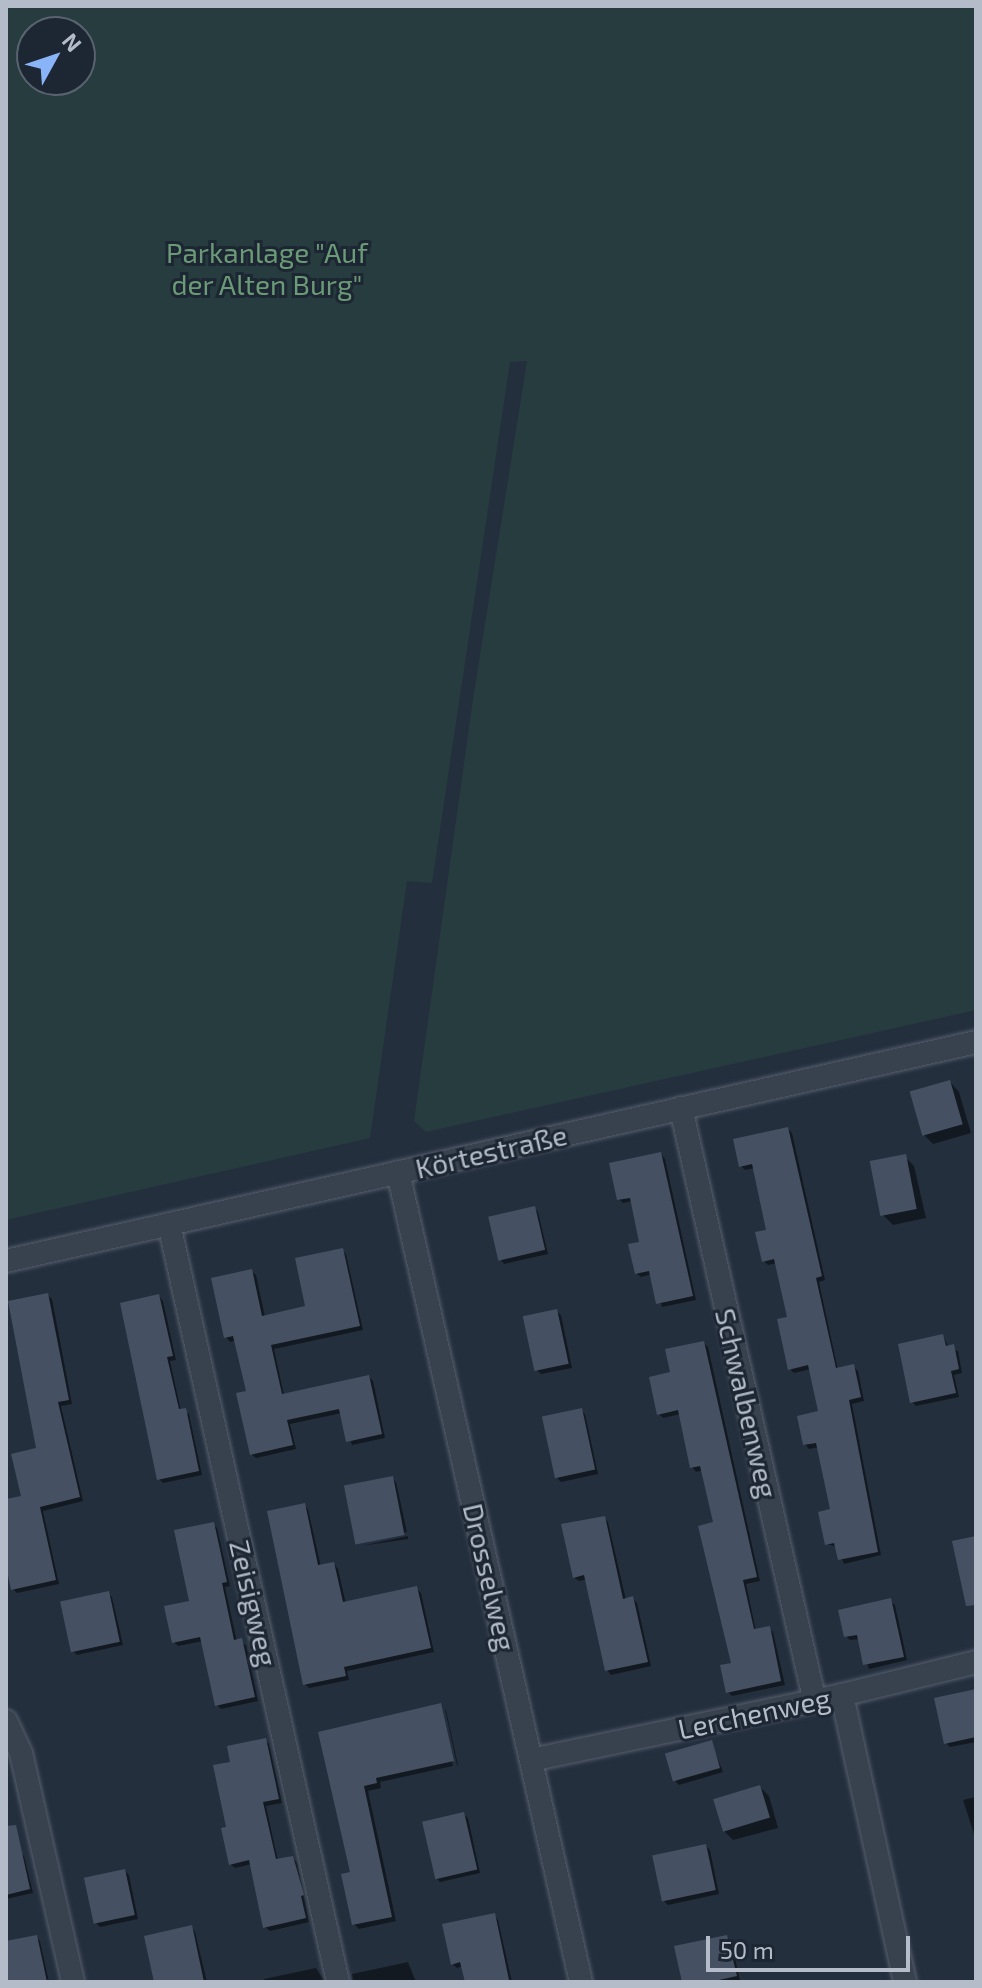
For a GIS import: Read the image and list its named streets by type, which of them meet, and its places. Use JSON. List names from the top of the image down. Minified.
{"streets":{"street":["Körtestraße","Schwalbenweg","Drosselweg","Zeisigweg","Lerchenweg"]},"crossings":[["Körtestraße","Schwalbenweg"],["Körtestraße","Drosselweg"],["Körtestraße","Zeisigweg"],["Schwalbenweg","Lerchenweg"],["Drosselweg","Lerchenweg"]],"parks":["Parkanlage \"Auf der Alten Burg\""],"scale_bar":"50 m","north":"top right"}
